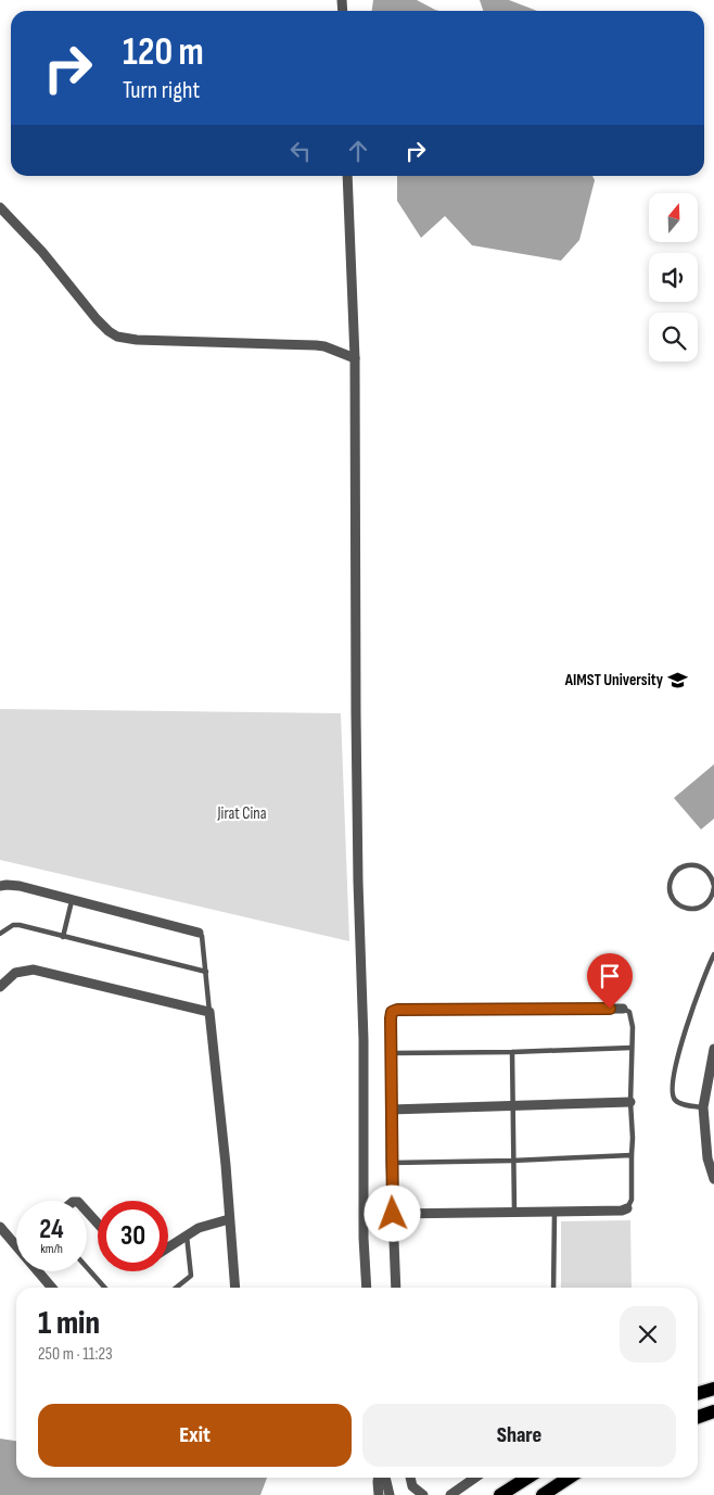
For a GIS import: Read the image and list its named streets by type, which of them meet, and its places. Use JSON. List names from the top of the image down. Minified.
{"parks":["Jirat Cina"],"places":{"school or university":["AIMST University"]},"north":"top","page":{"turn":["120 m","Turn right"],"speed":"24 km/h","limit":"30","heading":["1 min","250 m · 11:23"],"buttons":["Exit","Share"]}}
